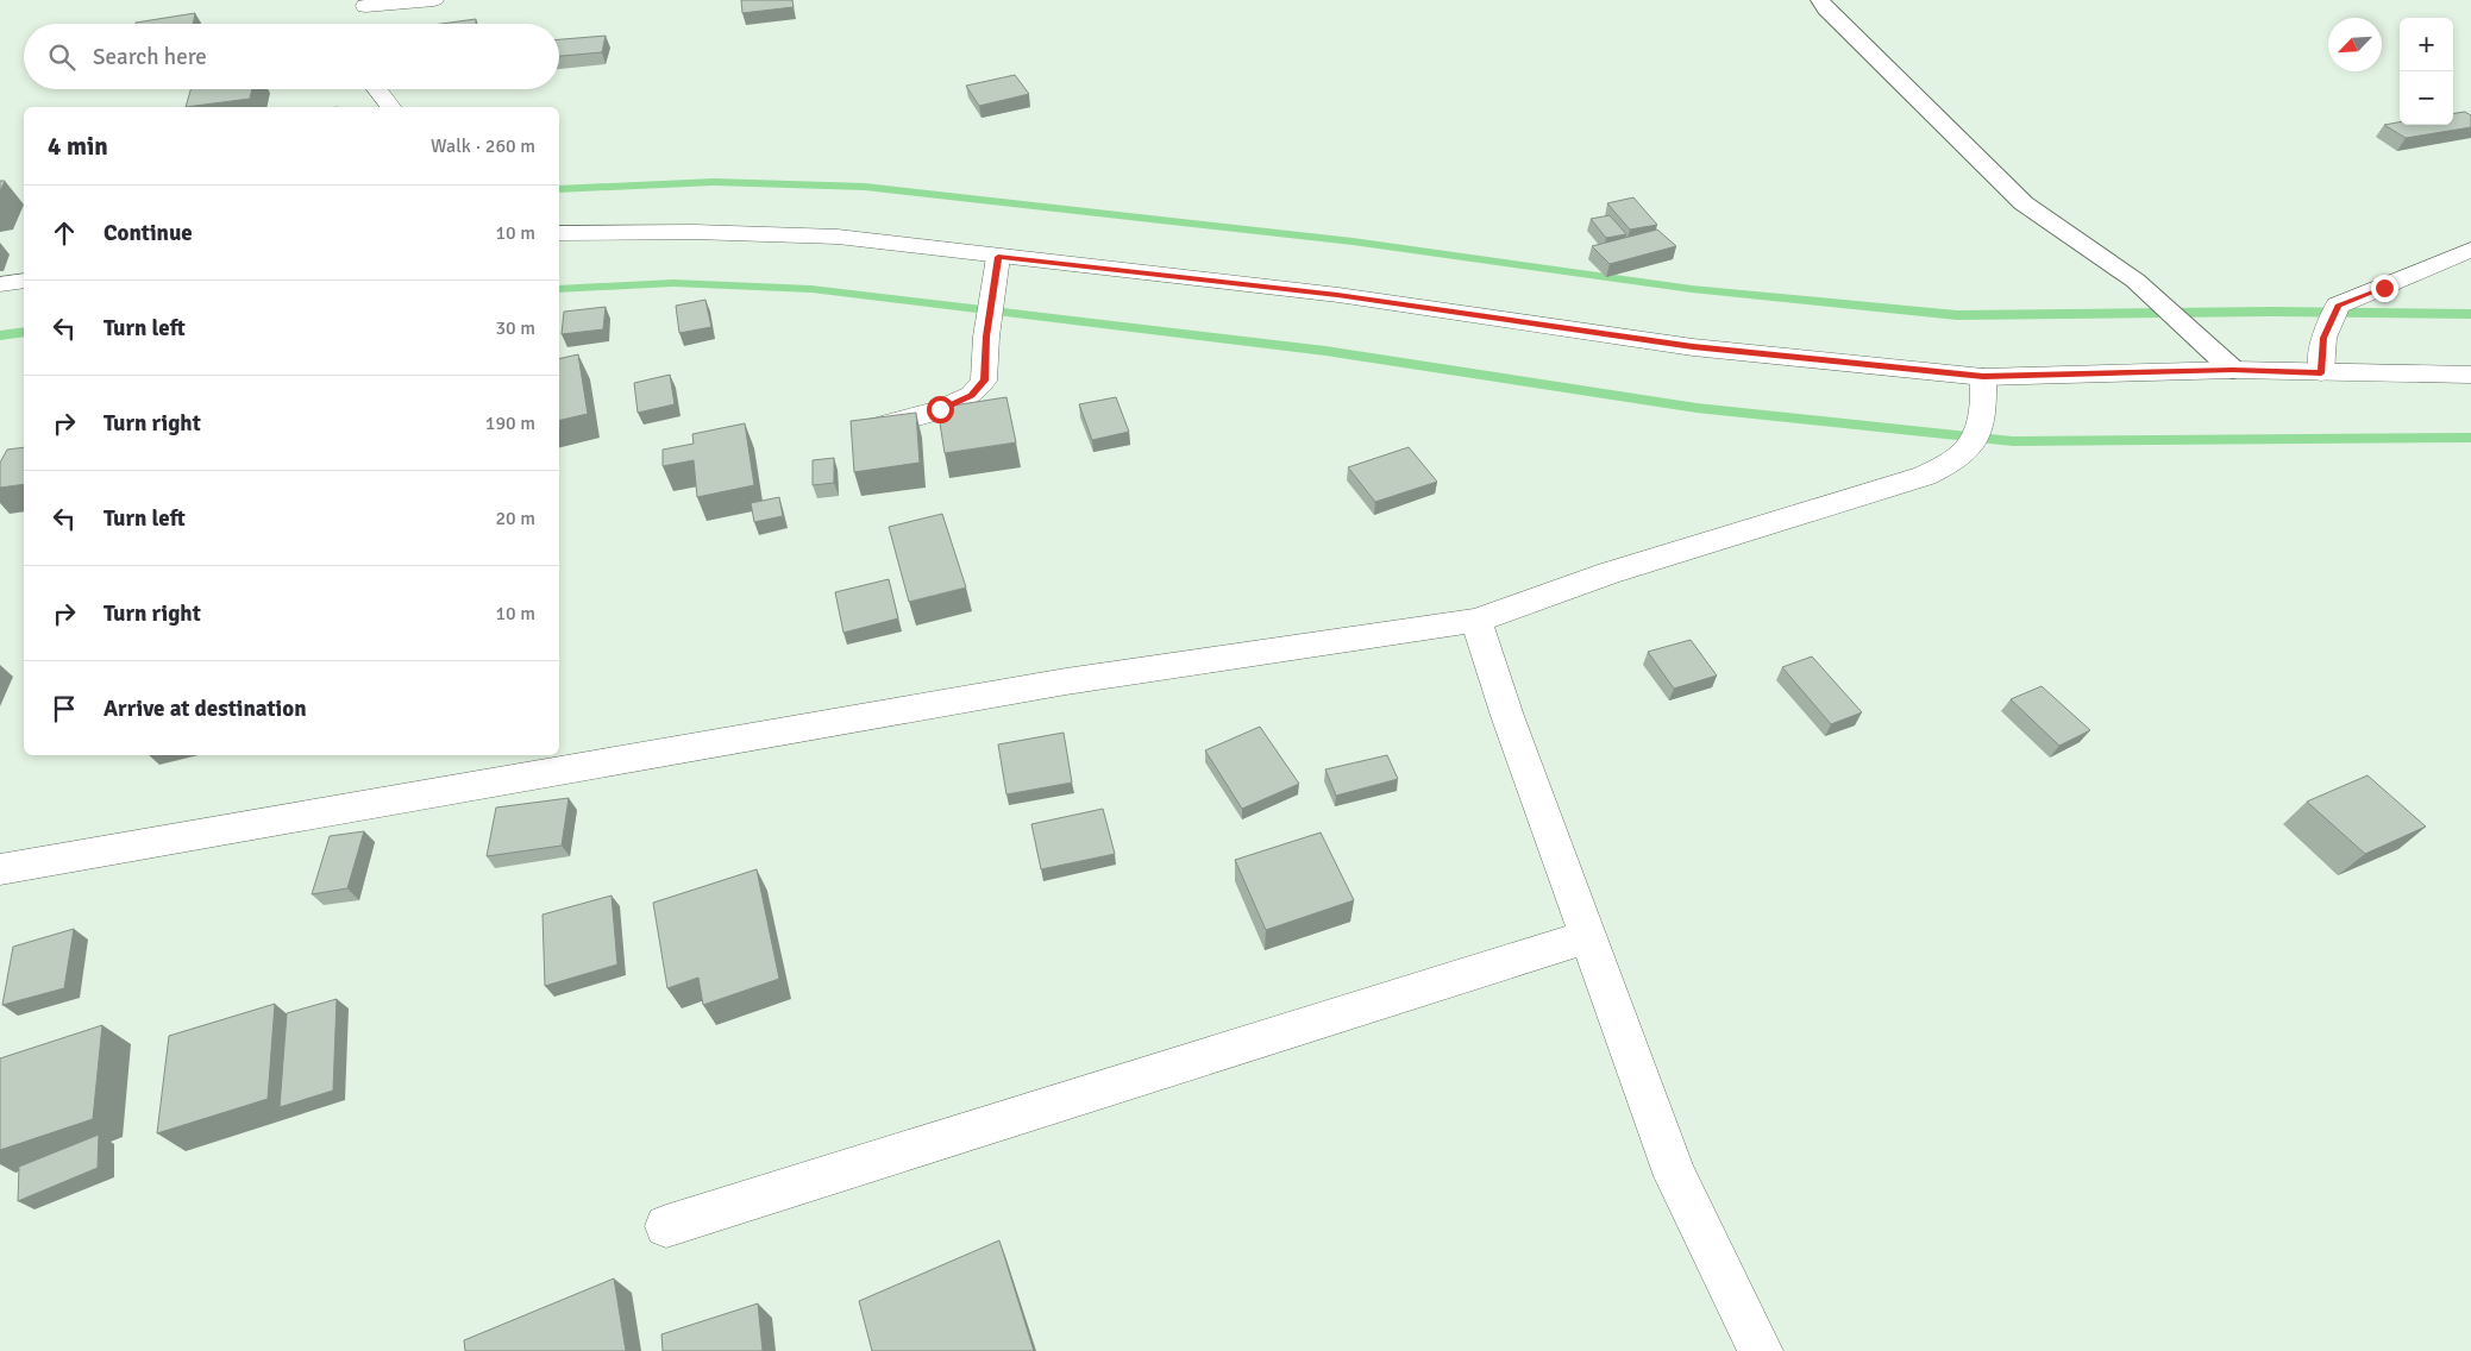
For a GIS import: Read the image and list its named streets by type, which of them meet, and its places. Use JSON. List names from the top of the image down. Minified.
{"north":"bottom left","page":{"map_buttons":["+","−"],"search":"Search here","heading":["4 min","Walk · 260 m"],"list":[["Continue","10 m"],["Turn left","30 m"],["Turn right","190 m"],["Turn left","20 m"],["Turn right","10 m"],"Arrive at destination"]}}
